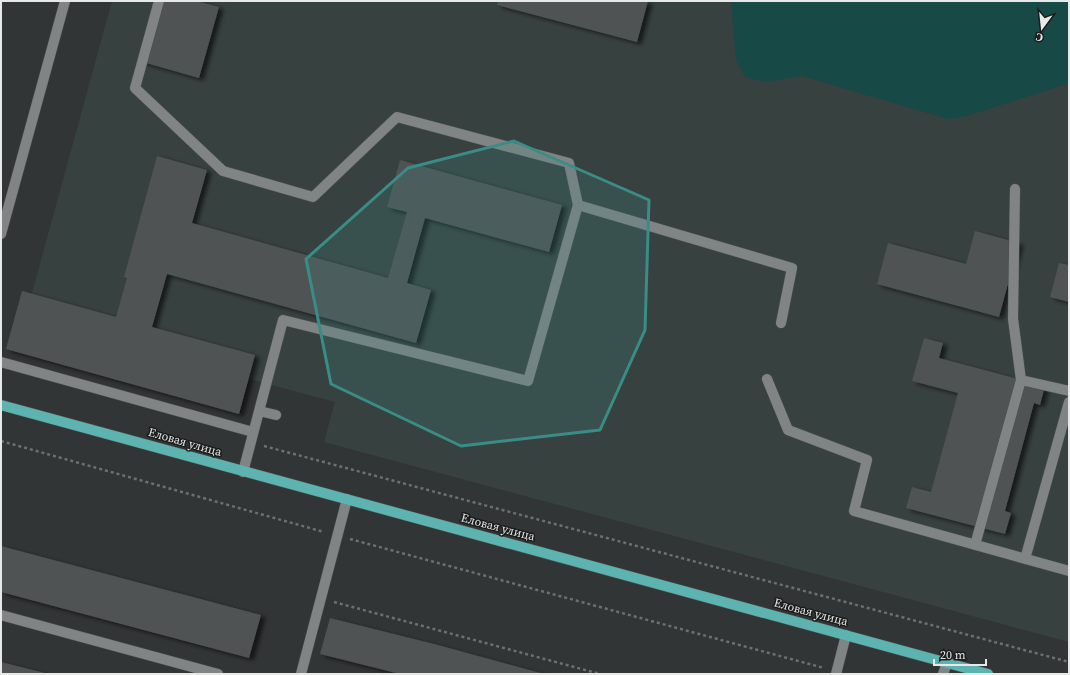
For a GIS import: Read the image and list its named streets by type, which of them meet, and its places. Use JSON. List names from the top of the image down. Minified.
{"streets":{"main road":["Еловая улица"]},"scale_bar":"20 m","north":"bottom"}
